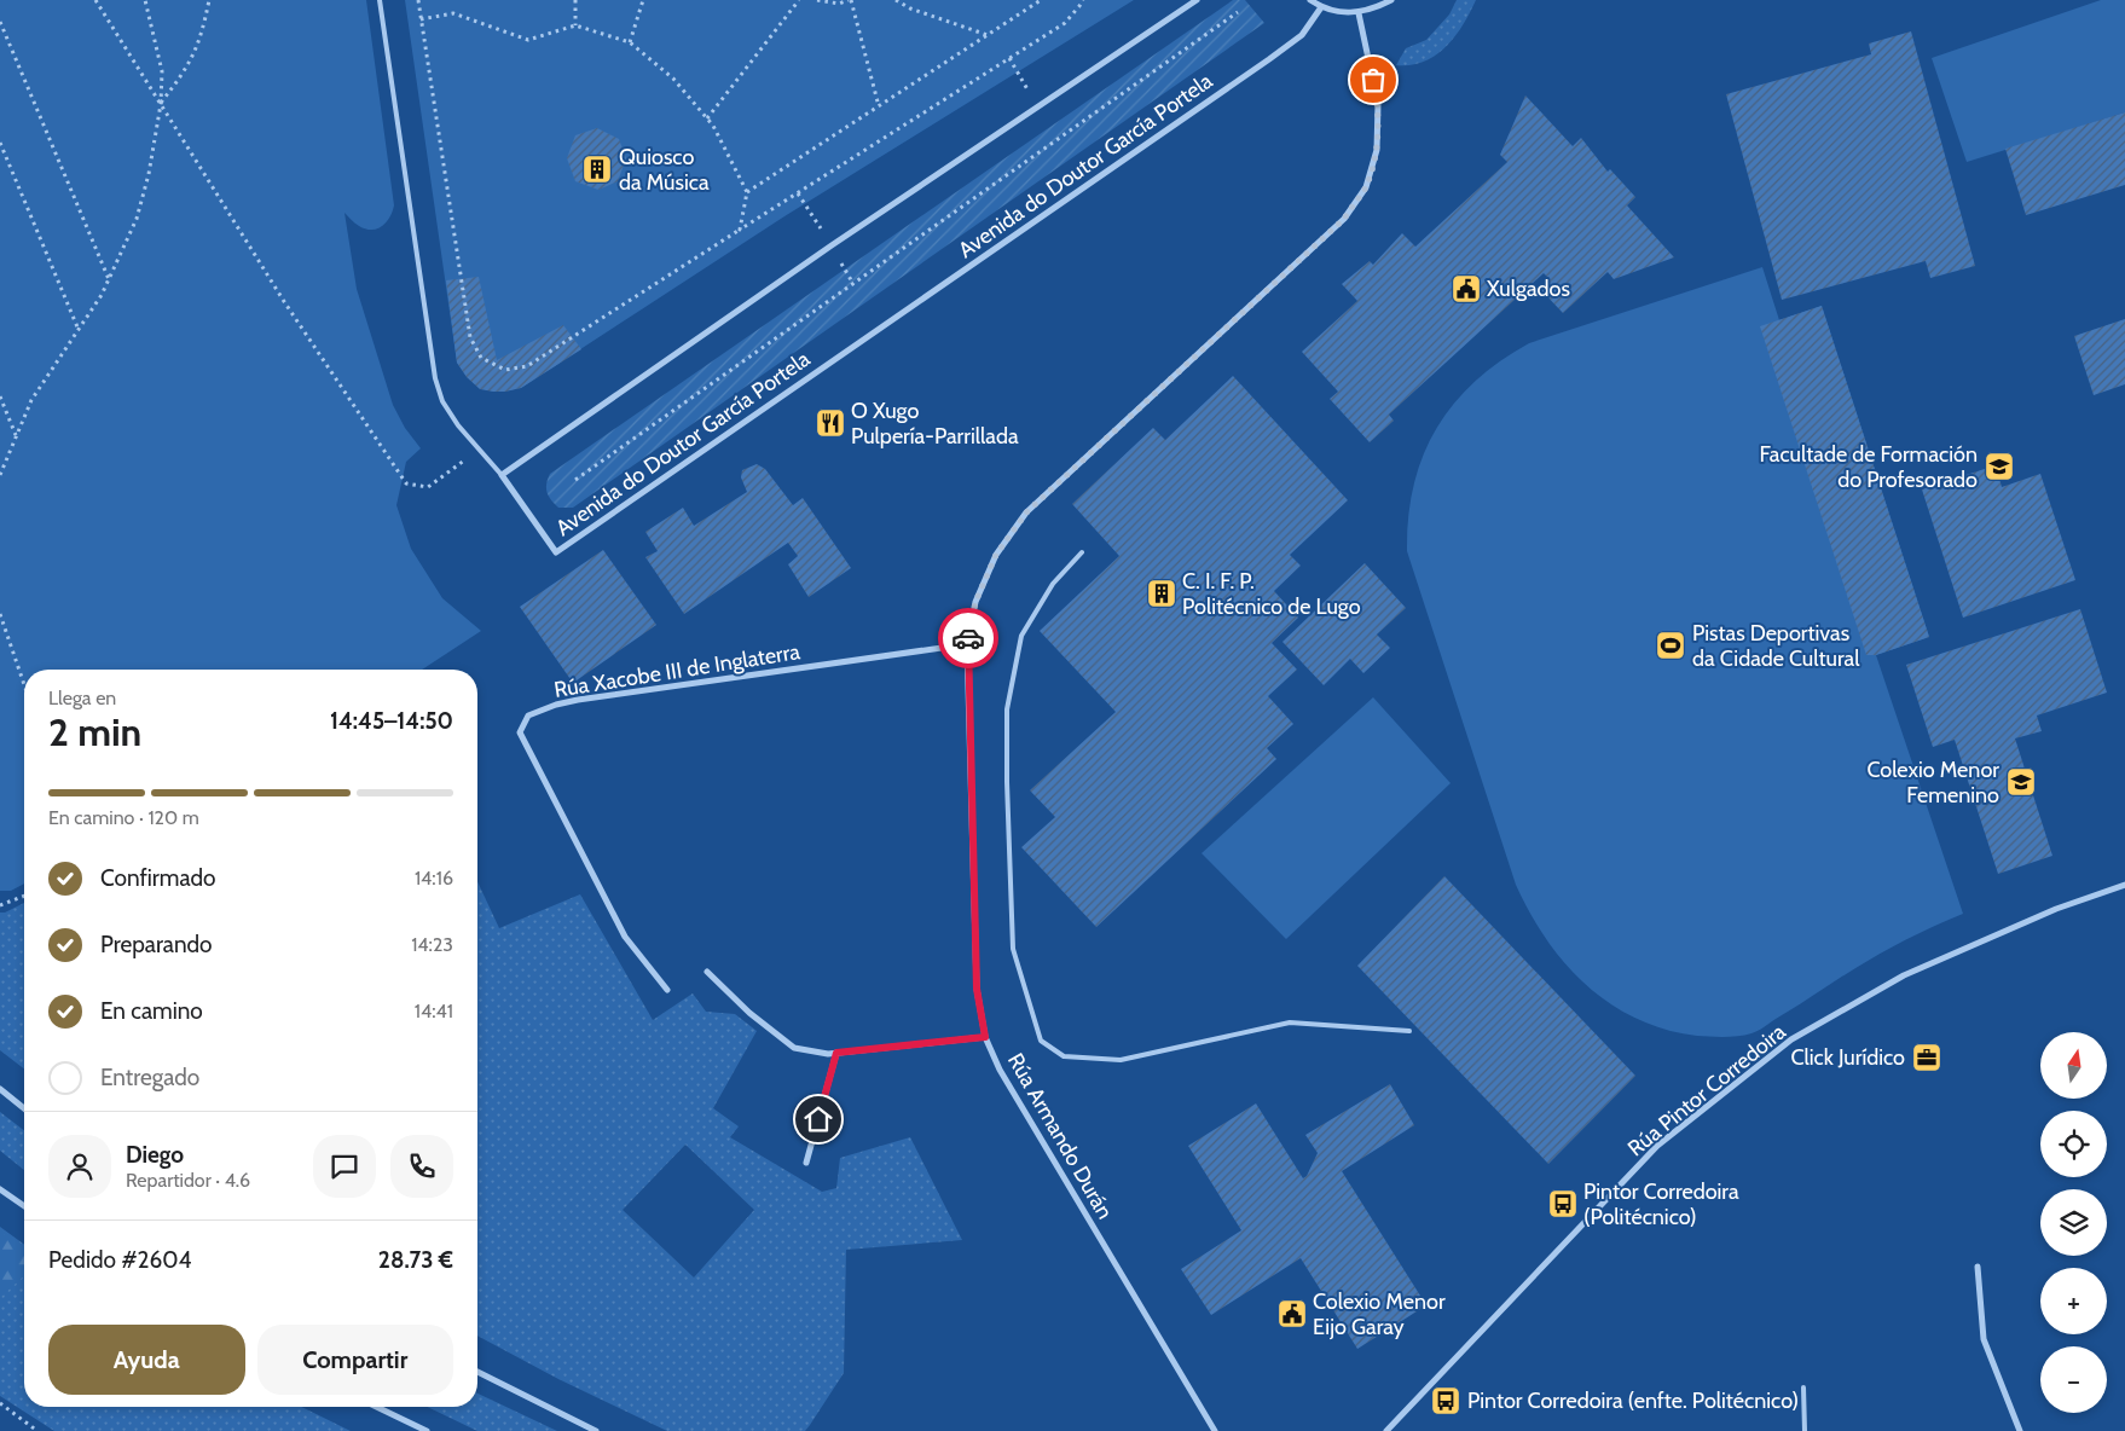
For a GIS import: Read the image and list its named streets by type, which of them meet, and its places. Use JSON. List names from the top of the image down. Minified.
{"streets":{"street":["Avenida do Doutor García Portela","Rúa Xacobe III de Inglaterra","Rúa Pintor Corredoira","Rúa Armando Durán"]},"crossings":[["Rúa Xacobe III de Inglaterra","Rúa Armando Durán"]],"places":{"building":["Quiosco da Música","C. I. F. P. Politécnico de Lugo"],"public building":["Xulgados","Colexio Menor Eijo Garay"],"restaurant":["O Xugo Pulpería-Parrillada"],"school or university":["Facultade de Formación do Profesorado","Colexio Menor Femenino"],"sports":["Pistas Deportivas da Cidade Cultural"],"office":["Click Jurídico"],"bus stop":["Pintor Corredoira (Politécnico)","Pintor Corredoira (enfte. Politécnico)"]},"north":"top","page":{"heading":["2 min","Llega en","14:45–14:50"],"panel":["Diego","Repartidor · 4.6","Pedido #2604","28.73 €"],"bar":"En camino · 120 m","list":[["Confirmado","14:16"],["Preparando","14:23"],["En camino","14:41"],"Entregado"],"map_buttons":["+","−"],"buttons":["Ayuda","Compartir"]}}
